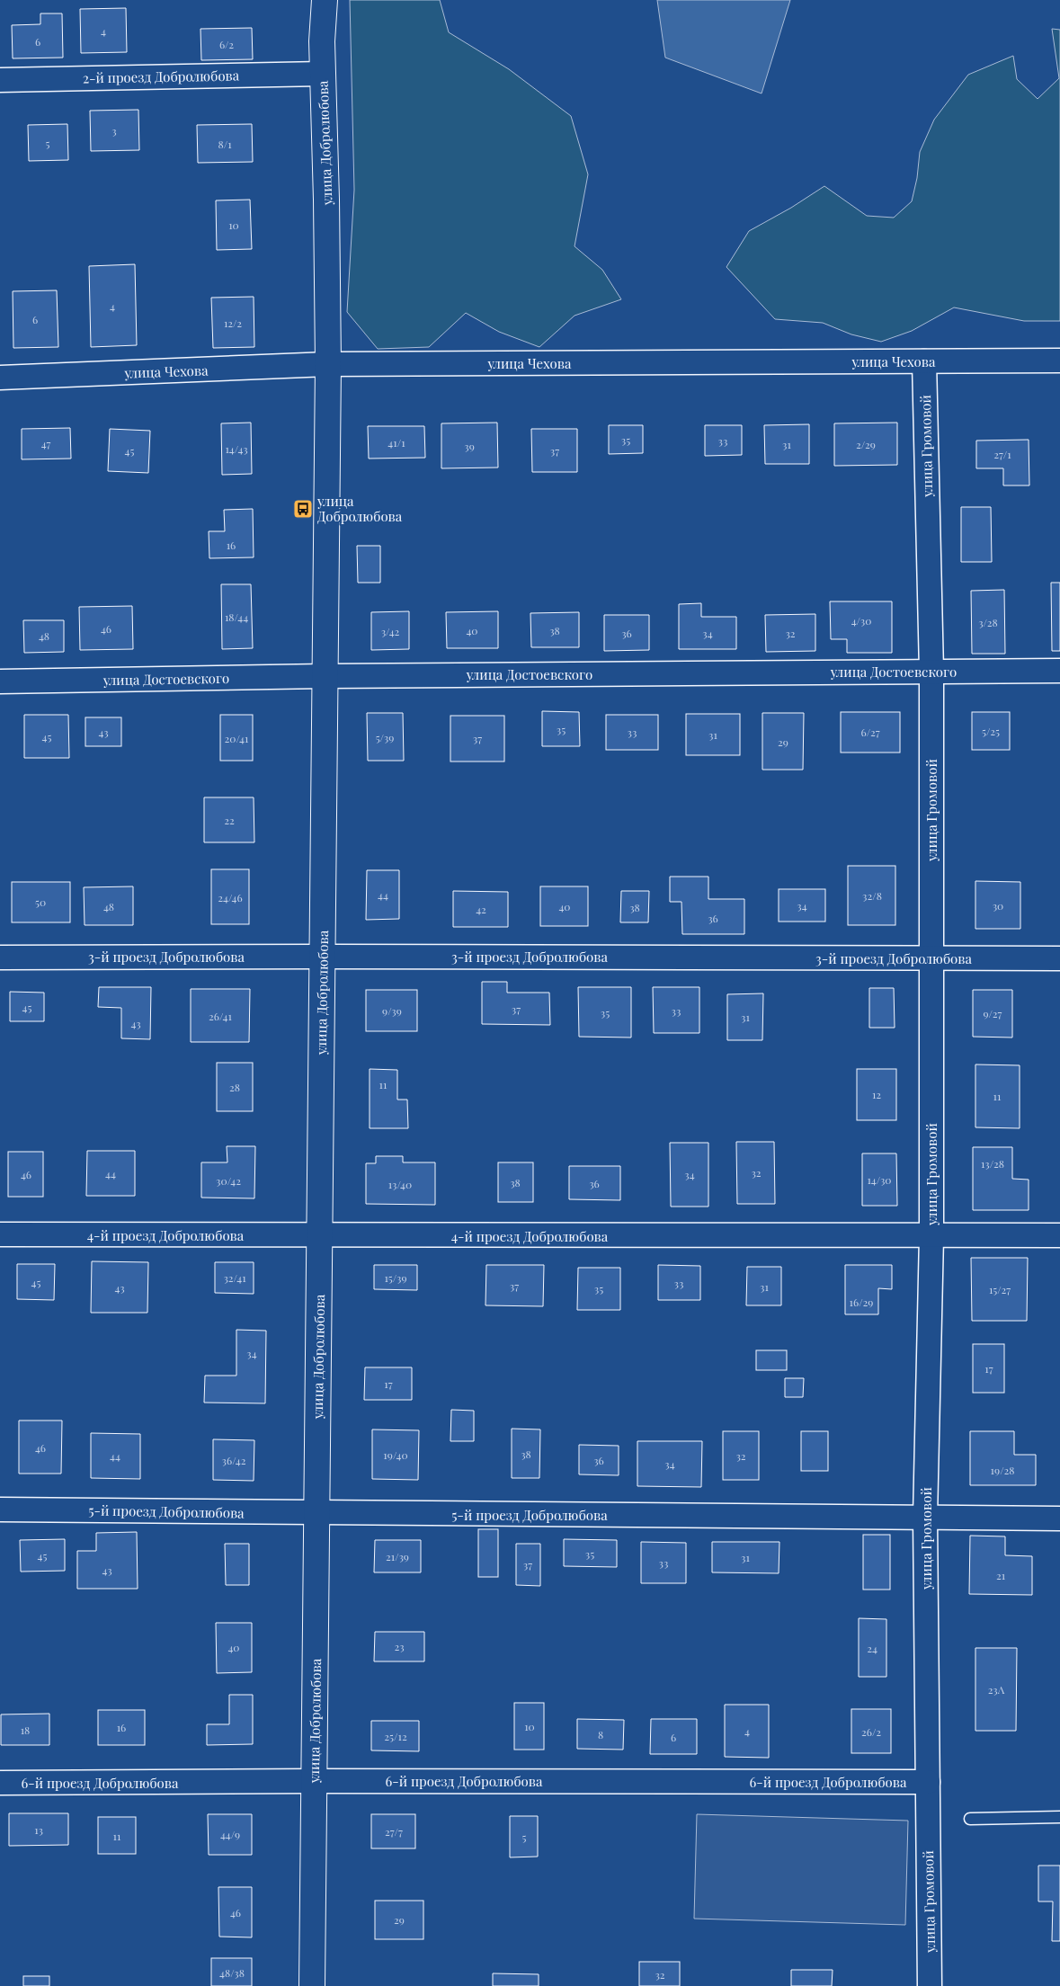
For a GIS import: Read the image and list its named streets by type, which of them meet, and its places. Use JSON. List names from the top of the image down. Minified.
{"streets":{"street":["2-й проезд Добролюбова","улица Добролюбова","улица Чехова","улица Громовой","улица Достоевского","3-й проезд Добролюбова","4-й проезд Добролюбова","5-й проезд Добролюбова","6-й проезд Добролюбова"]},"crossings":[["2-й проезд Добролюбова","улица Добролюбова"],["улица Добролюбова","улица Чехова"],["улица Добролюбова","улица Достоевского"],["улица Добролюбова","3-й проезд Добролюбова"],["улица Добролюбова","4-й проезд Добролюбова"],["улица Добролюбова","5-й проезд Добролюбова"],["улица Добролюбова","6-й проезд Добролюбова"],["улица Чехова","улица Громовой"],["улица Громовой","улица Достоевского"],["улица Громовой","3-й проезд Добролюбова"],["улица Громовой","4-й проезд Добролюбова"],["улица Громовой","5-й проезд Добролюбова"],["улица Громовой","6-й проезд Добролюбова"]],"places":{"bus stop":["улица Добролюбова"]},"house_numbers":["4","6","6/2","3","5","8/1","10","4","6","12/2","35","33","41/1","47","31","2/29","39","14/43","45","37","27/1","16","18/44","4/30","3/28","46","40","38","3/42","36","34","32","48","35","5/25","43","33","6/27","31","45","5/39","20/41","37","29","22","44","32/8","24/46","50","34","30","48","40","38","42","36","45","37","9/39","33","35","9/27","26/41","31","43","11","28","12","11","13/28","32","44","46","34","14/30","30/42","38","36","13/40","32/41","15/39","45","33","37","31","43","35","15/27","16/29","34","17","17","46","38","19/40","44","32","36/42","36","34","19/28","35","45","21/39","31","33","37","43","21","23","40","24","23А","10","16","18","4","26/2","8","25/12","6","13","27/7","44/9","11","5","46","29","48/38","32"]}
